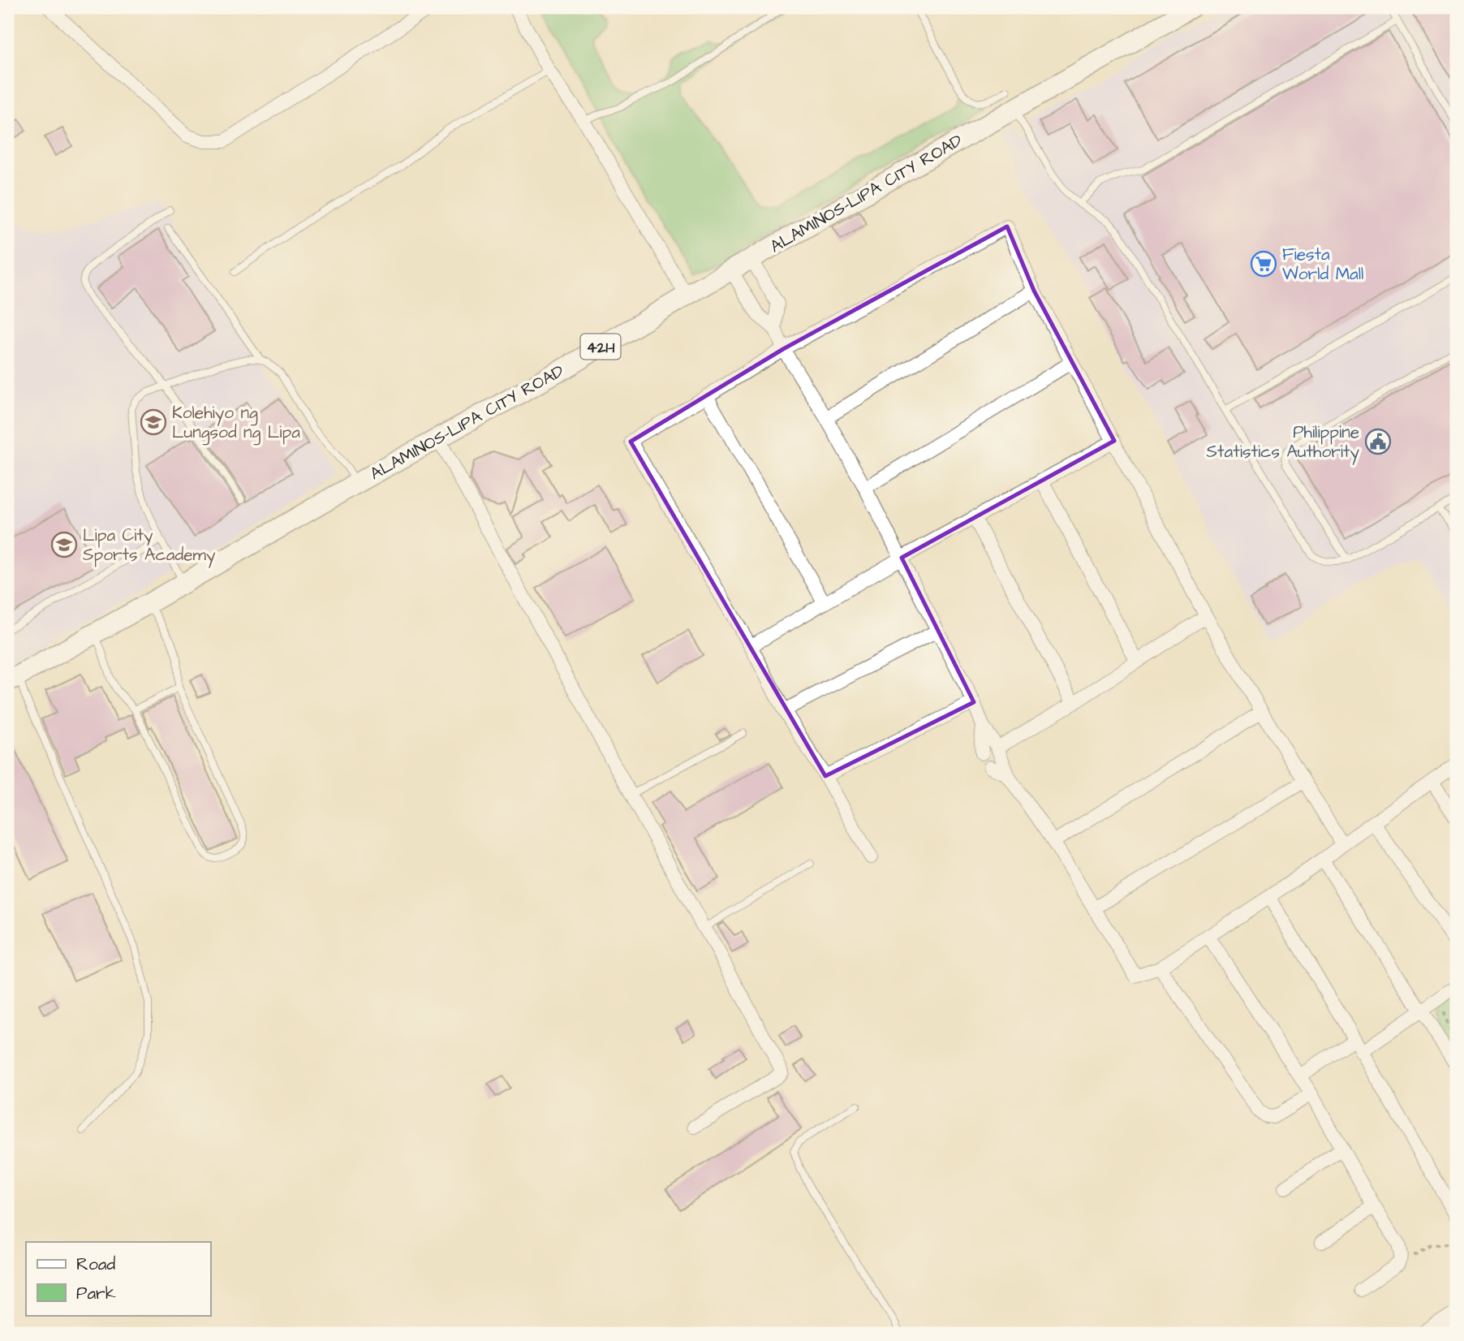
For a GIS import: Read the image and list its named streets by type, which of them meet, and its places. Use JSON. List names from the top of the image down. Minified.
{"streets":{"main road":["ALAMINOS-LIPA CITY ROAD","421-1"]},"places":{"supermarket":["Fiesta World Mall"],"school or university":["Kolehiyo ng Lungsod ng Lipa","Lipa City Sports Academy"],"public building":["Philippine Statistics Authority"]},"legend":["Road","Park"]}
